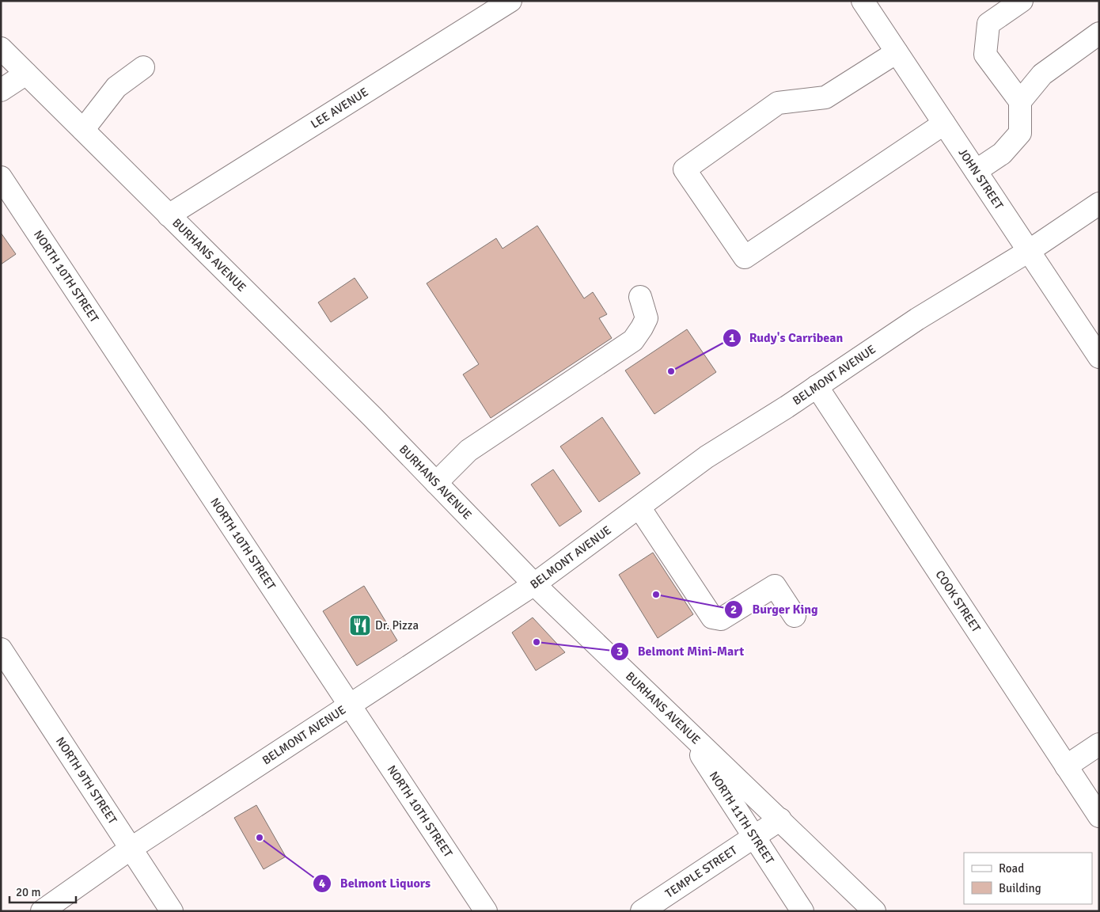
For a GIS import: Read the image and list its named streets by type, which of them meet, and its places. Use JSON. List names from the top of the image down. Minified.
{"streets":{"street":["LEE AVENUE","JOHN STREET","BURHANS AVENUE","NORTH 10TH STREET","BELMONT AVENUE","COOK STREET","NORTH 9TH STREET","NORTH 11TH STREET","TEMPLE STREET"]},"crossings":[["LEE AVENUE","BURHANS AVENUE"],["JOHN STREET","BELMONT AVENUE"],["BURHANS AVENUE","BELMONT AVENUE"],["BURHANS AVENUE","NORTH 11TH STREET"],["BURHANS AVENUE","TEMPLE STREET"],["NORTH 10TH STREET","BELMONT AVENUE"],["BELMONT AVENUE","COOK STREET"],["BELMONT AVENUE","NORTH 9TH STREET"],["NORTH 11TH STREET","TEMPLE STREET"]],"places":{"other":["Rudy's Carribean","Burger King","Belmont Mini-Mart","Belmont Liquors"],"restaurant":["Dr. Pizza"]},"legend":["Road","Building"],"scale_bar":"20 m"}
